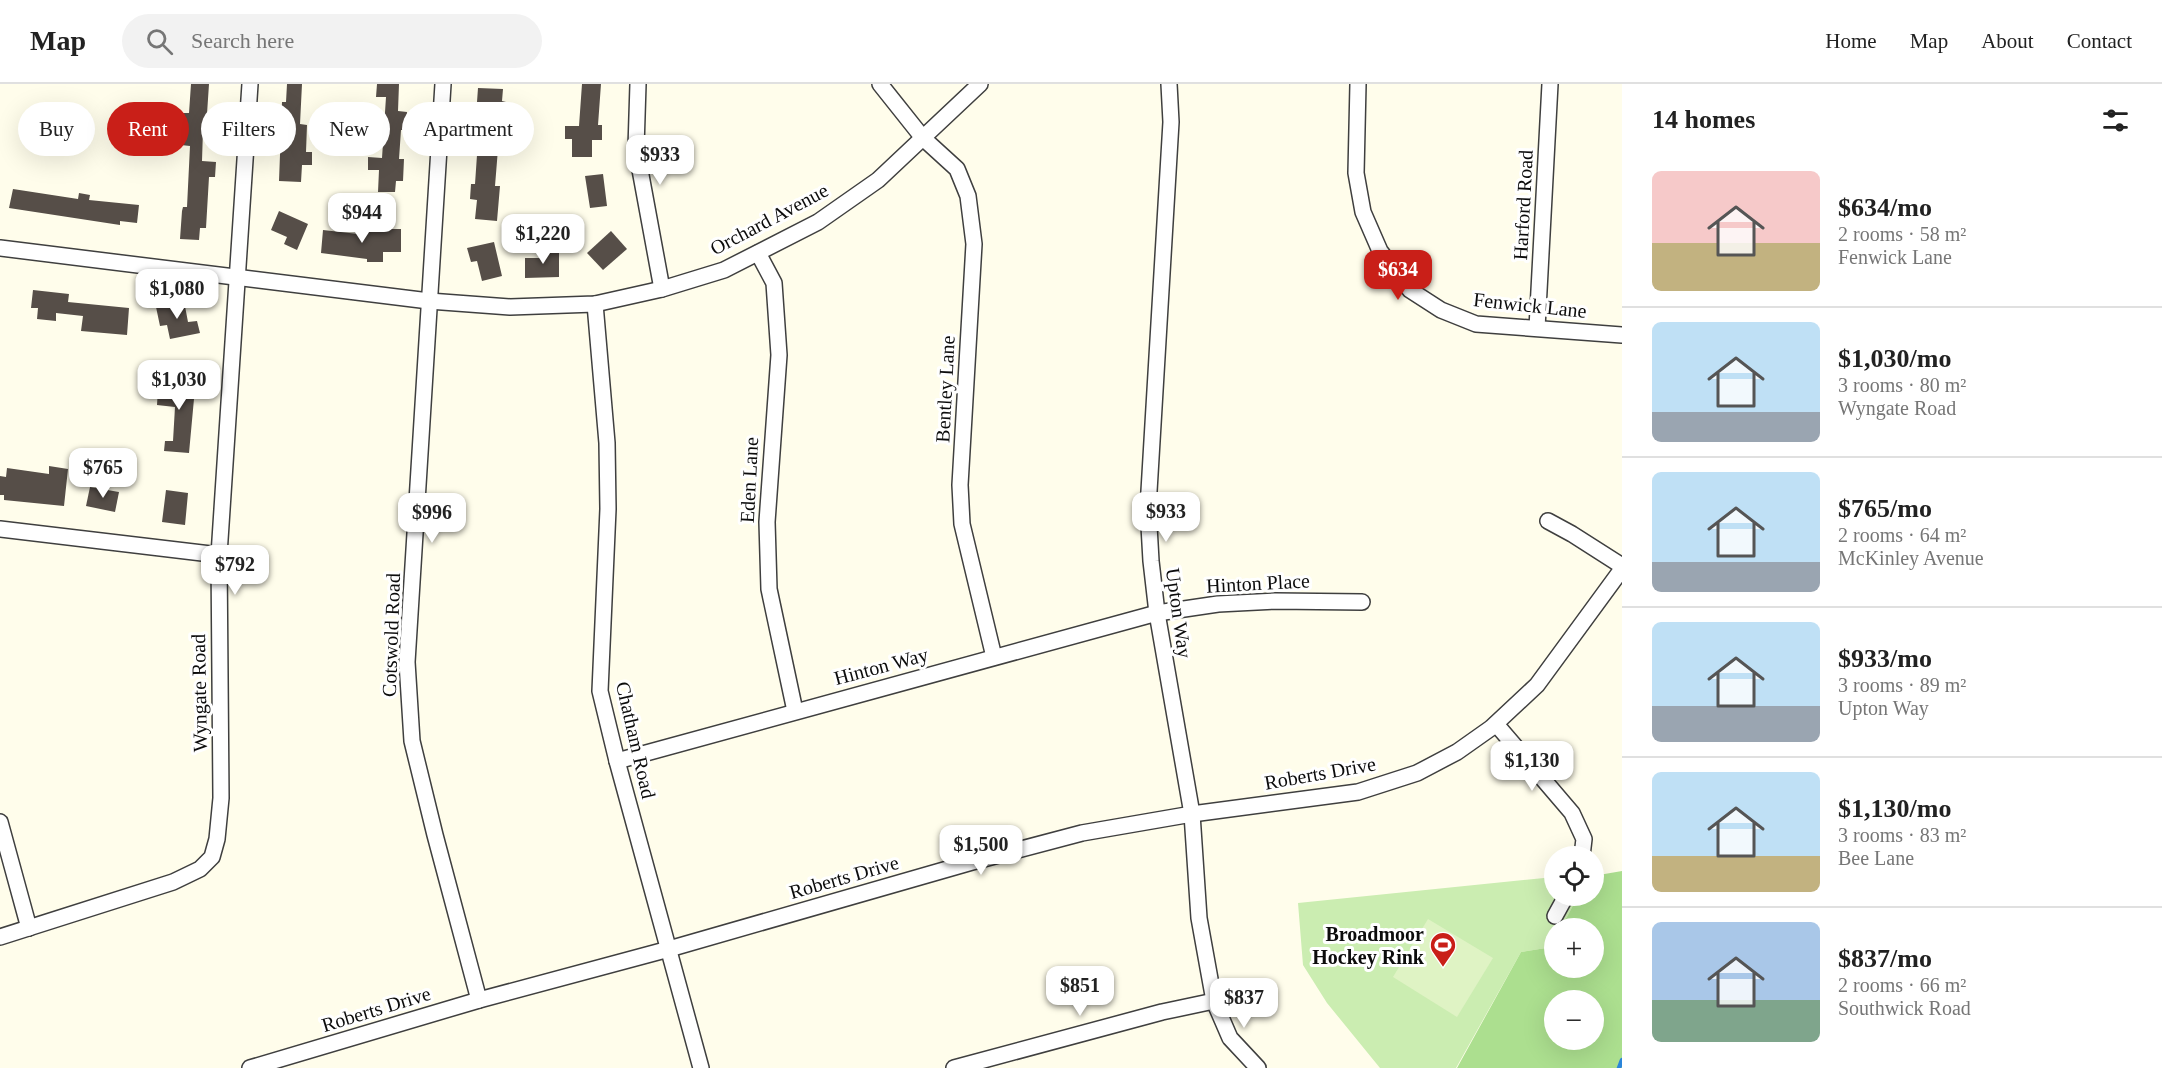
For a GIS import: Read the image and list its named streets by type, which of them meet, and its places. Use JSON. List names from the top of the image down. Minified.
{"streets":{"street":["Harford Road","Orchard Avenue","Fenwick Lane","Bentley Lane","Eden Lane","Hinton Place","Upton Way","Cotswold Road","Hinton Way","Wyngate Road","Chatham Road","Roberts Drive"]},"crossings":[["Harford Road","Fenwick Lane"],["Orchard Avenue","Bentley Lane"],["Orchard Avenue","Eden Lane"],["Orchard Avenue","Cotswold Road"],["Orchard Avenue","Wyngate Road"],["Orchard Avenue","Chatham Road"],["Bentley Lane","Hinton Way"],["Eden Lane","Hinton Way"],["Hinton Place","Upton Way"],["Hinton Place","Hinton Way"],["Upton Way","Hinton Way"],["Upton Way","Roberts Drive"],["Cotswold Road","Roberts Drive"],["Hinton Way","Chatham Road"],["Chatham Road","Roberts Drive"]],"places":{"sports":["Broadmoor Hockey Rink"]},"page":{"header":"Map","search":"Search here","nav":["Home","Map","About","Contact"],"heading":"14 homes","chip":["Buy","Rent","Filters","New","Apartment"],"price":["$933","$944","$1,220","$634","$1,080","$1,030","$765","$933","$996","$792","$1,130","$1,500","$851","$837"],"list":[{"name":"$634/mo","note":"2 rooms · 58 m² · Fenwick Lane"},{"name":"$1,030/mo","note":"3 rooms · 80 m² · Wyngate Road"},{"name":"$765/mo","note":"2 rooms · 64 m² · McKinley Avenue"},{"name":"$933/mo","note":"3 rooms · 89 m² · Upton Way"},{"name":"$1,130/mo","note":"3 rooms · 83 m² · Bee Lane"},{"name":"$837/mo","note":"2 rooms · 66 m² · Southwick Road"}],"map_buttons":["+","−"]}}
